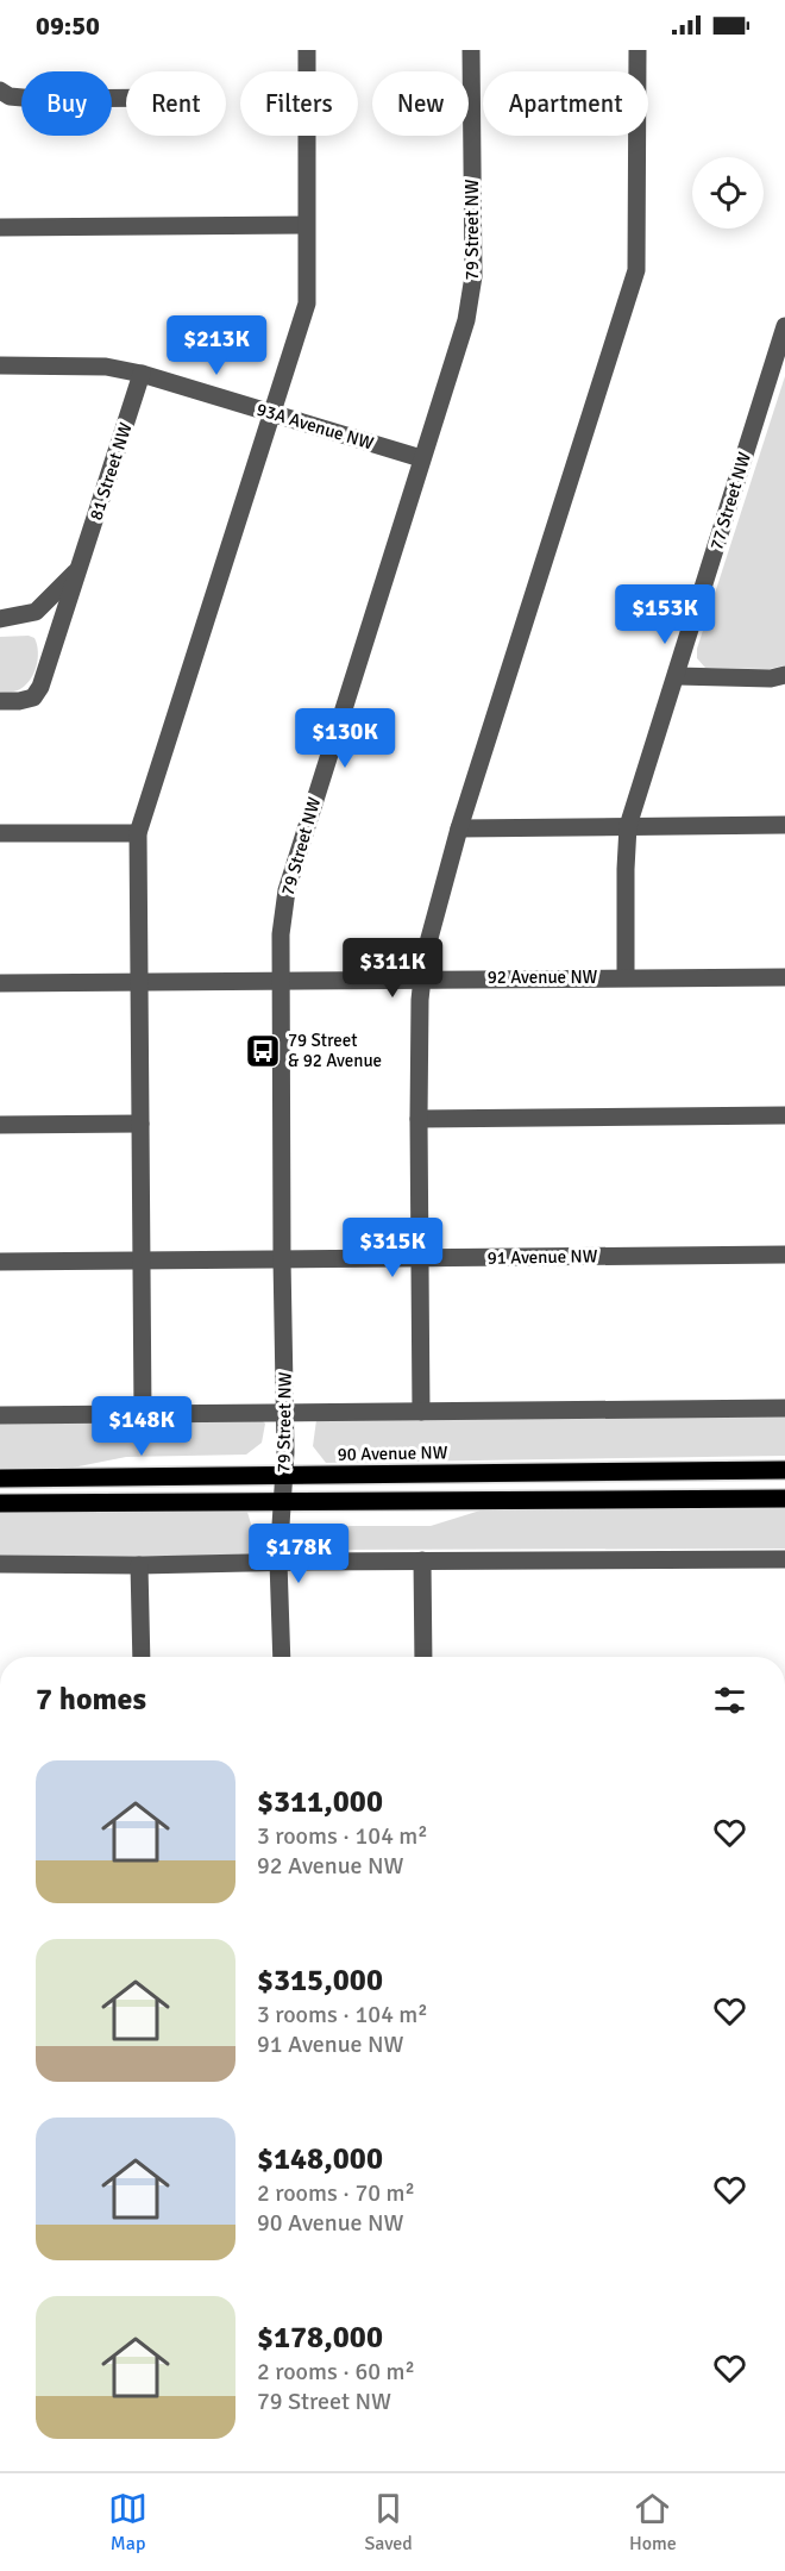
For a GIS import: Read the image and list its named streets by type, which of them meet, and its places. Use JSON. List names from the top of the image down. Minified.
{"streets":{"main road":["90 Avenue NW"],"street":["79 Street NW","93A Avenue NW","81 Street NW","77 Street NW","92 Avenue NW","91 Avenue NW"]},"crossings":[["79 Street NW","93A Avenue NW"],["79 Street NW","92 Avenue NW"],["79 Street NW","91 Avenue NW"],["79 Street NW","90 Avenue NW"],["93A Avenue NW","81 Street NW"],["77 Street NW","92 Avenue NW"]],"places":{"bus stop":["79 Street & 92 Avenue"]},"page":{"status":"09:50","chip":["Buy","Rent","Filters","New","Apartment"],"price":["$213K","$153K","$130K","$311K","$315K","$148K","$178K"],"heading":"7 homes","list":[{"name":"$311,000","note":"3 rooms · 104 m² · 92 Avenue NW"},{"name":"$315,000","note":"3 rooms · 104 m² · 91 Avenue NW"},{"name":"$148,000","note":"2 rooms · 70 m² · 90 Avenue NW"},{"name":"$178,000","note":"2 rooms · 60 m² · 79 Street NW"}],"tabs":["Map","Saved","Home"]}}
